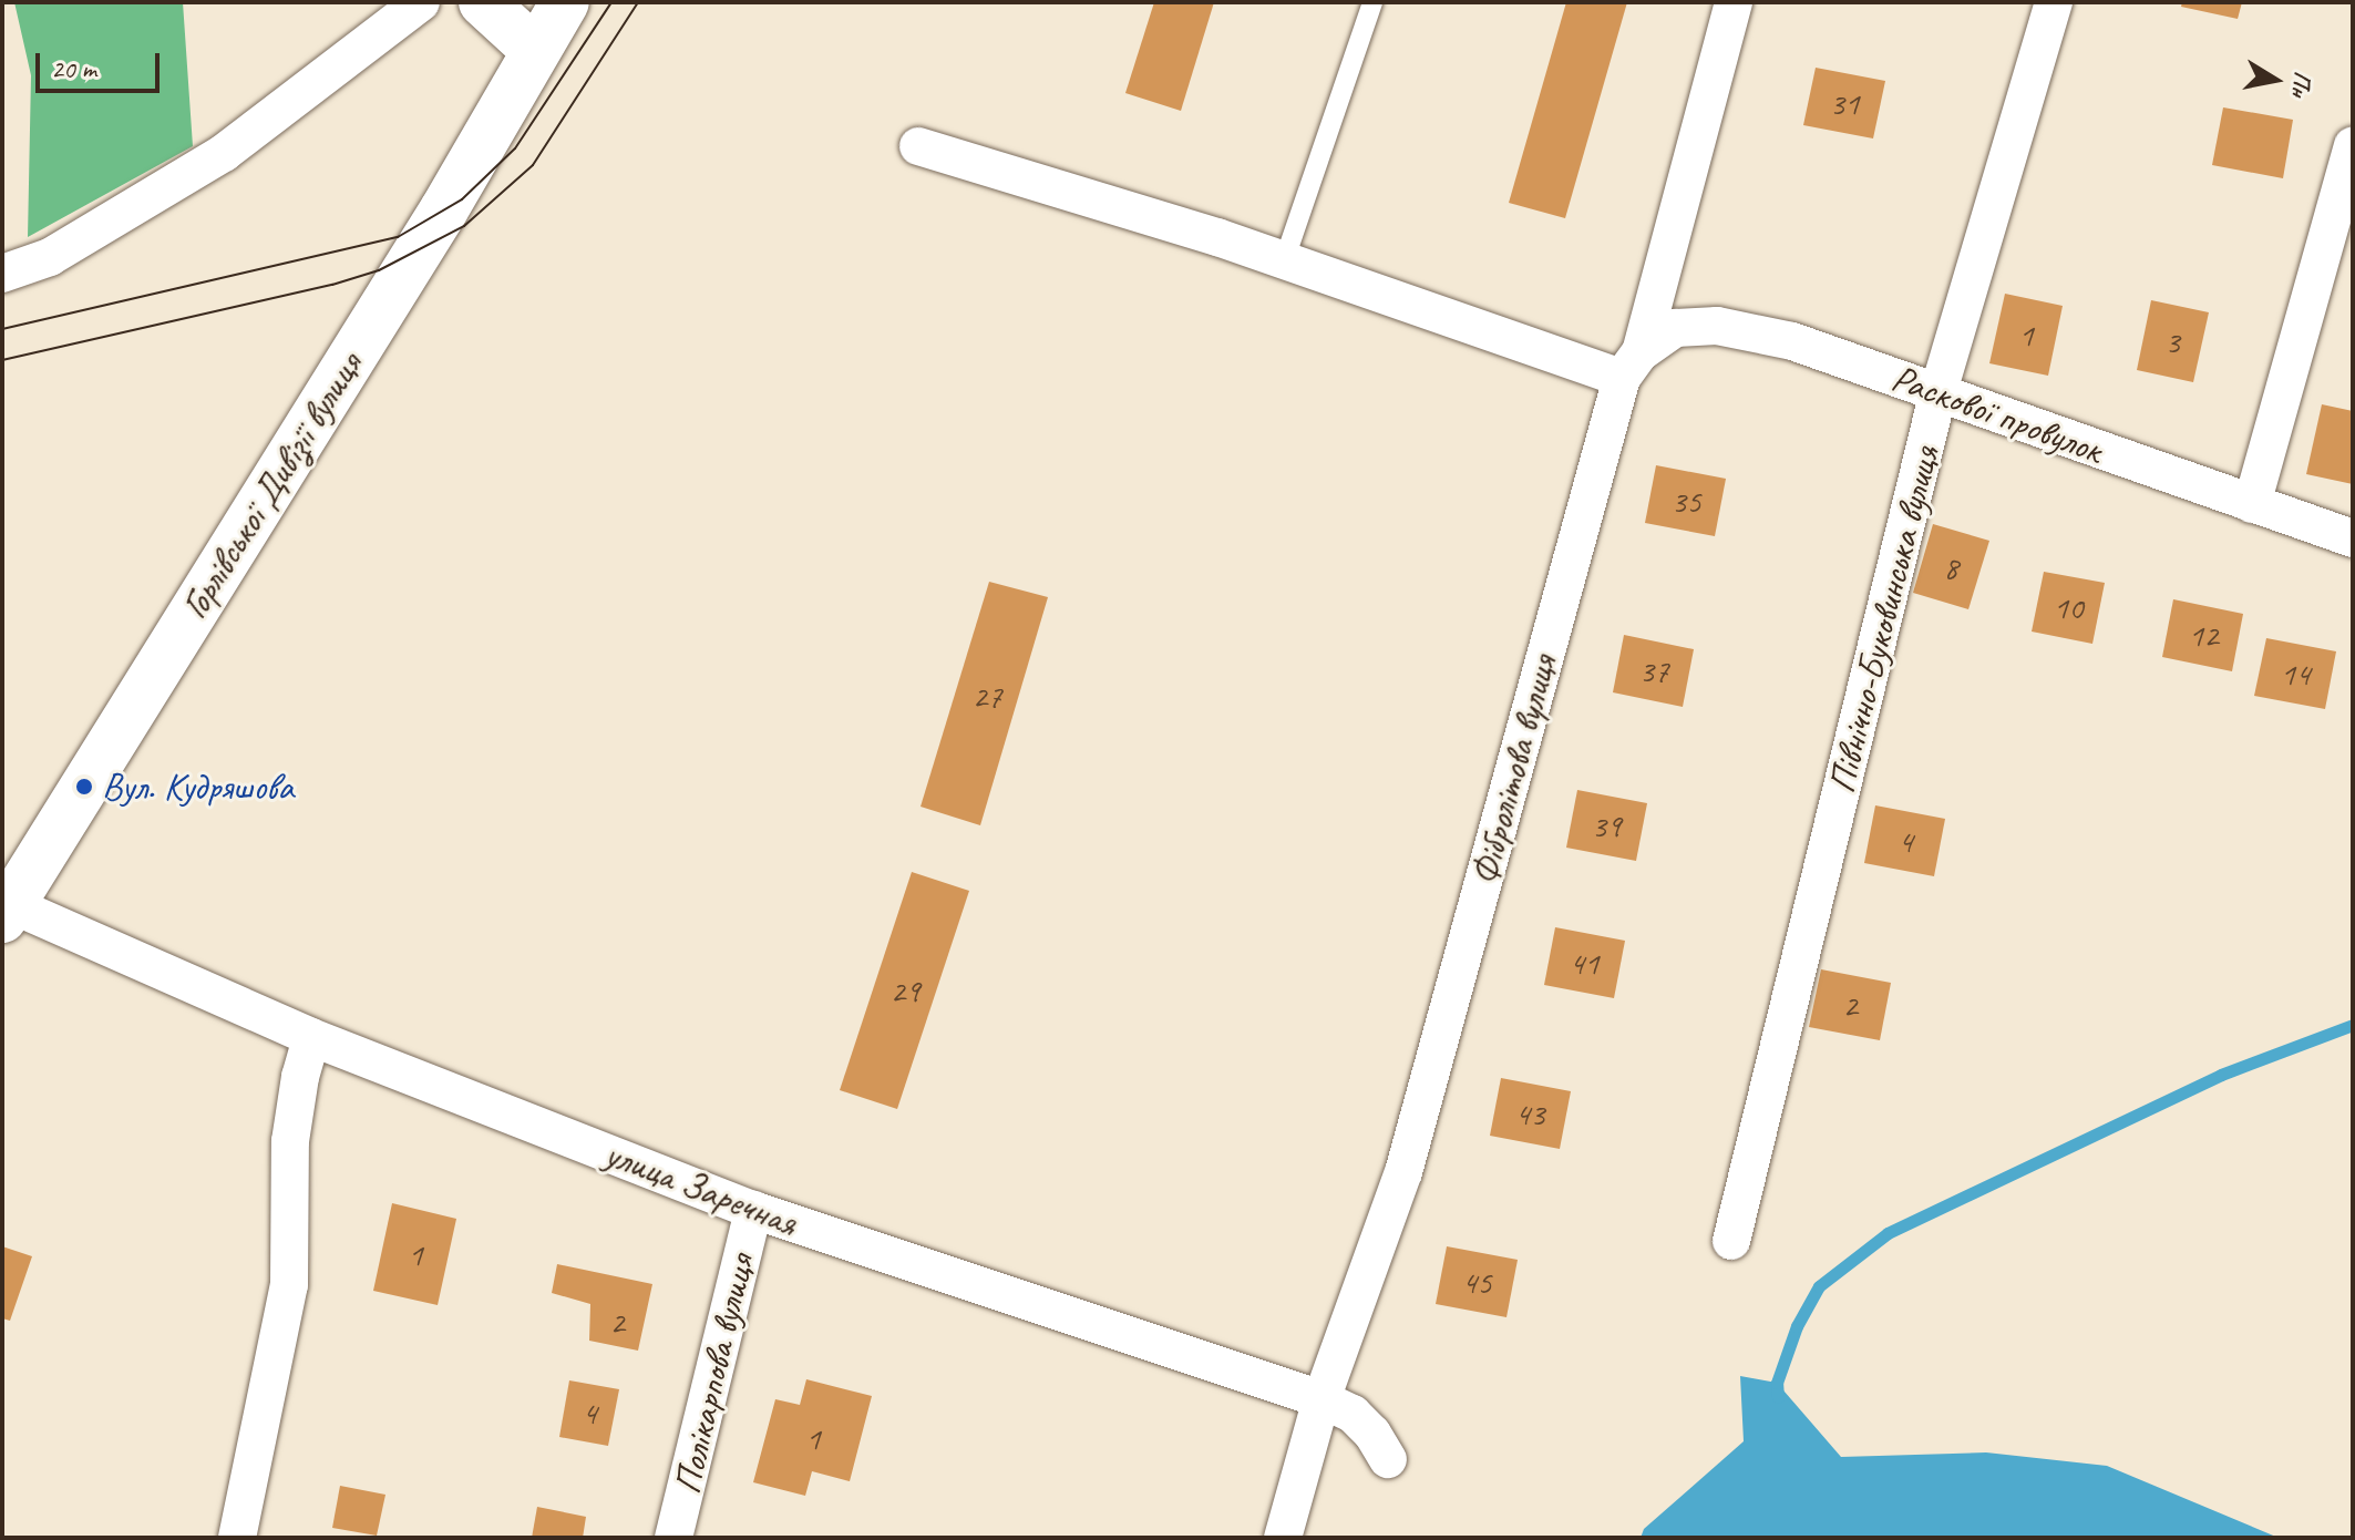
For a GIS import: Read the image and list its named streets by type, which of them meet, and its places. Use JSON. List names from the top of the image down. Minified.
{"streets":{"main road":["Горлівської Дивізії вулиця"],"street":["Раскової провулок","Північно-Буковинська вулиця","Фібролітова вулиця","улица Заречная","Полікарпова вулиця"]},"crossings":[["Раскової провулок","Північно-Буковинська вулиця"],["Раскової провулок","Фібролітова вулиця"],["Горлівської Дивізії вулиця","улица Заречная"],["Фібролітова вулиця","улица Заречная"],["улица Заречная","Полікарпова вулиця"]],"places":["Вул. Кудряшова"],"house_numbers":["31","1","3","35","8","10","12","37","14","27","39","4","41","29","2","43","1","45","2","4","1"],"scale_bar":"20 m","north":"right"}
